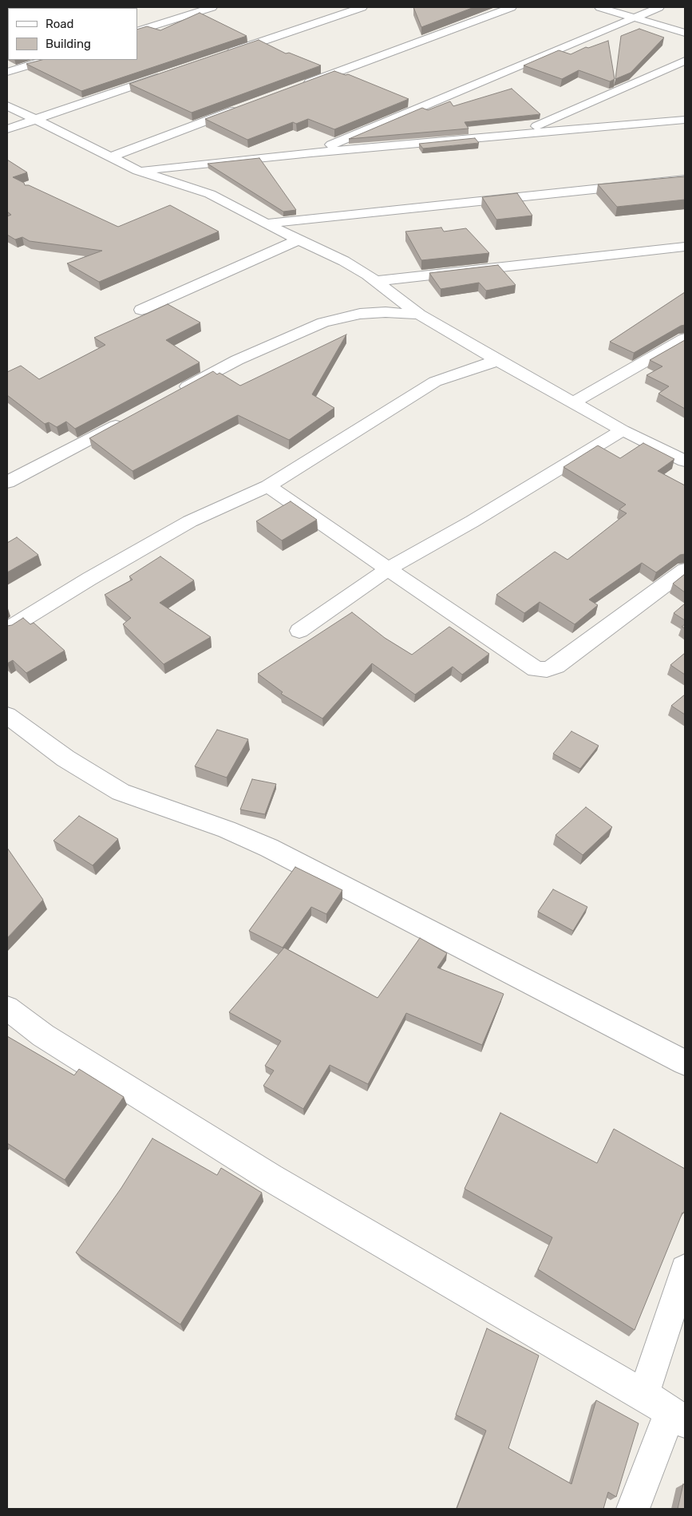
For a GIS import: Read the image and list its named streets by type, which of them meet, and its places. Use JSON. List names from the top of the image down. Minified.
{"legend":["Road","Building"]}
